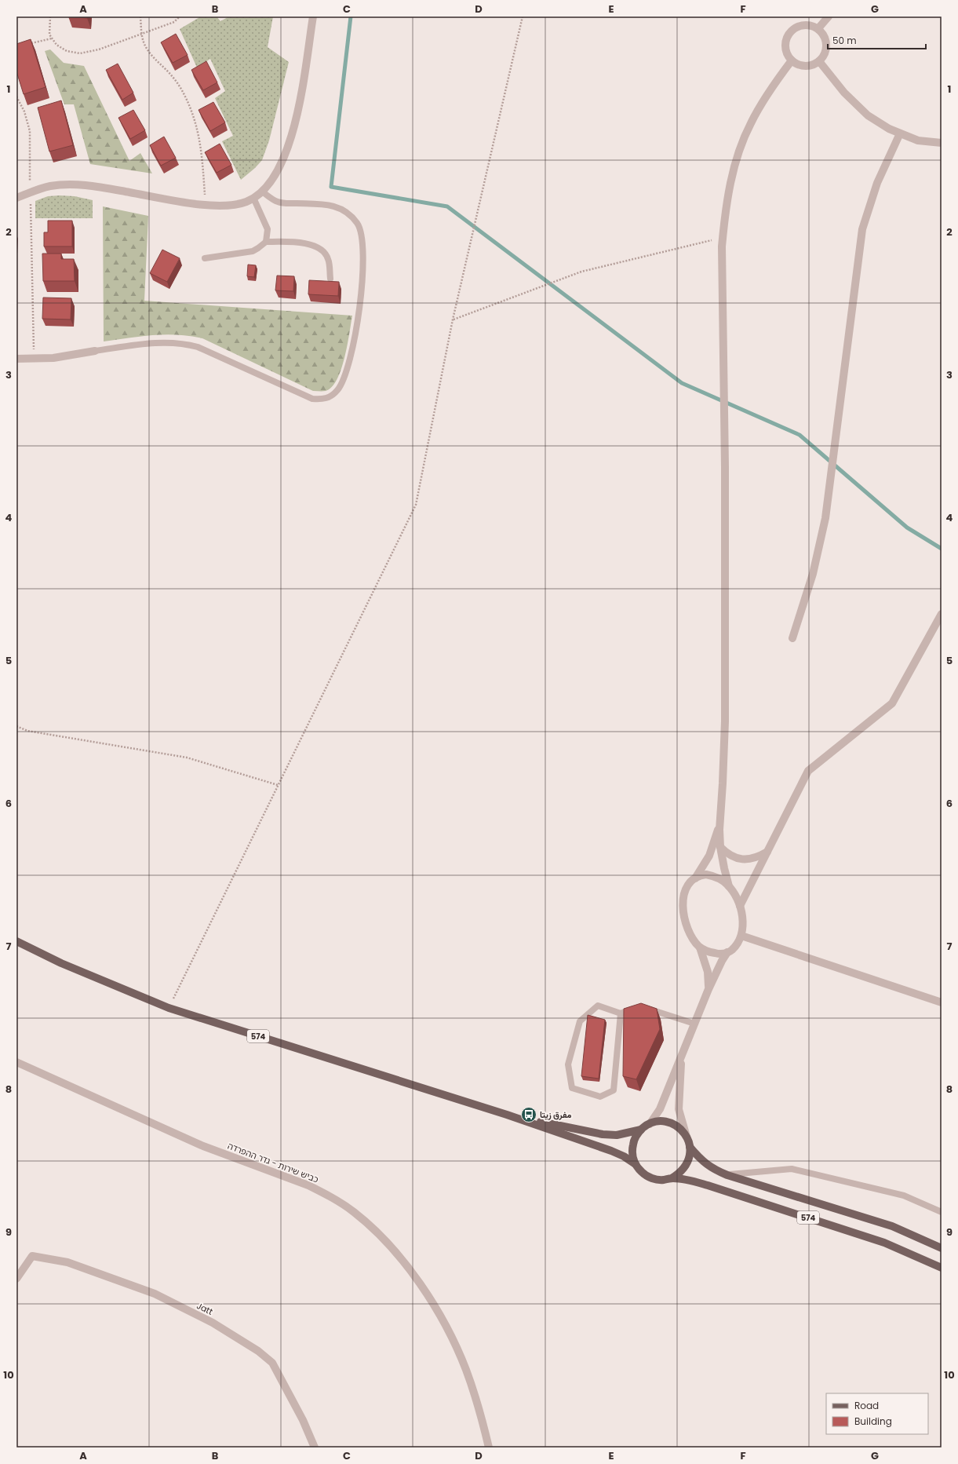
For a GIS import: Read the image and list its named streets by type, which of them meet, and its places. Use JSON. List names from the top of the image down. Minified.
{"streets":{"main road":["574"],"street":["כביש שירות - גדר ההפרדה","Jatt"]},"places":{"bus stop":["مفرق زيتا"]},"legend":["Road","Building"],"scale_bar":"50 m","grid":{"columns":["A","B","C","D","E","F","G"],"rows":["1","2","3","4","5","6","7","8","9","10"]}}
